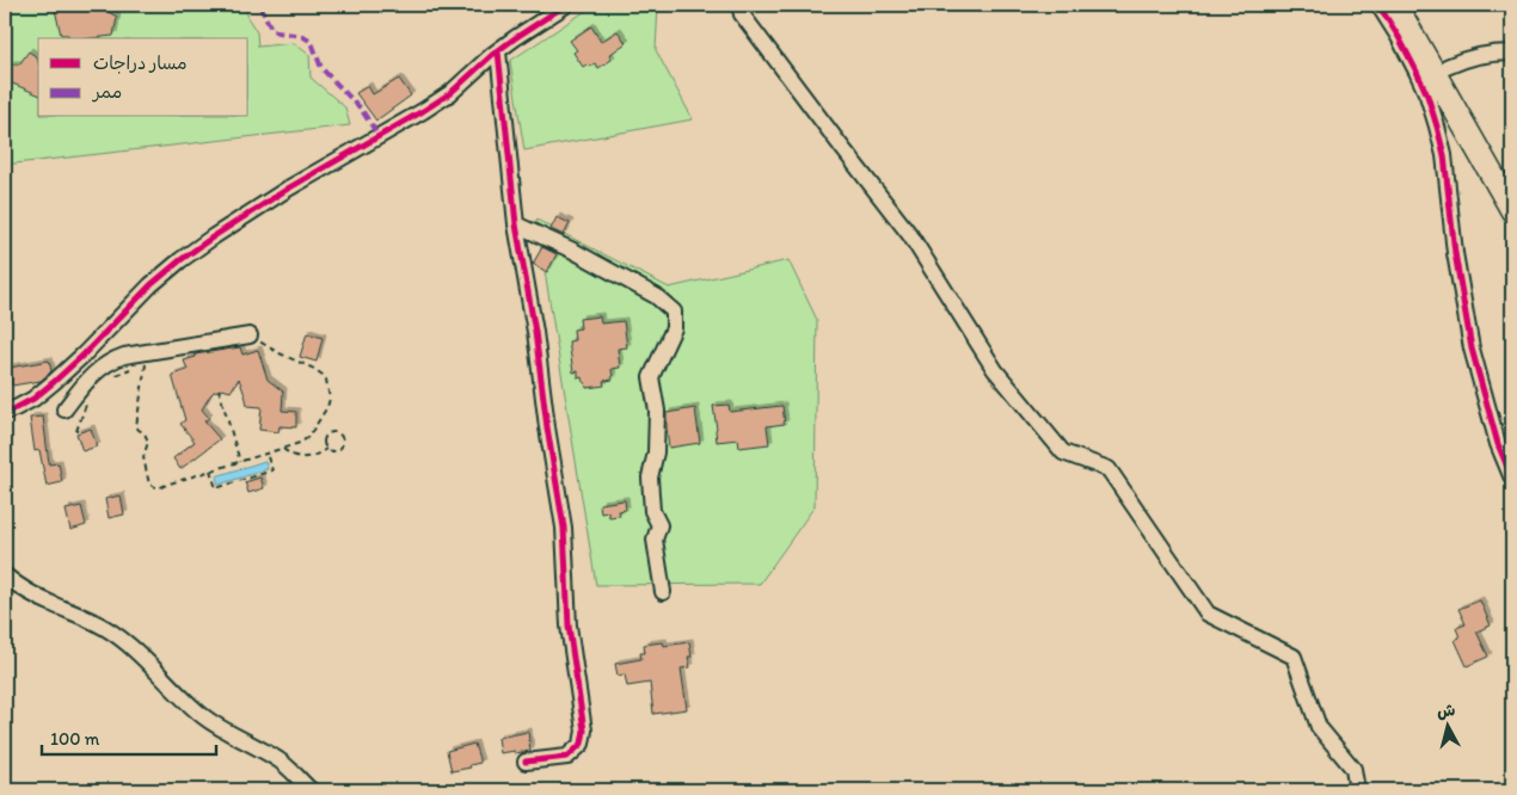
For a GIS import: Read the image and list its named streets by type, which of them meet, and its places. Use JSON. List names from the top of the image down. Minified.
{"legend":["مسار دراجات","ممر"],"scale_bar":"100 m","north":"top"}
